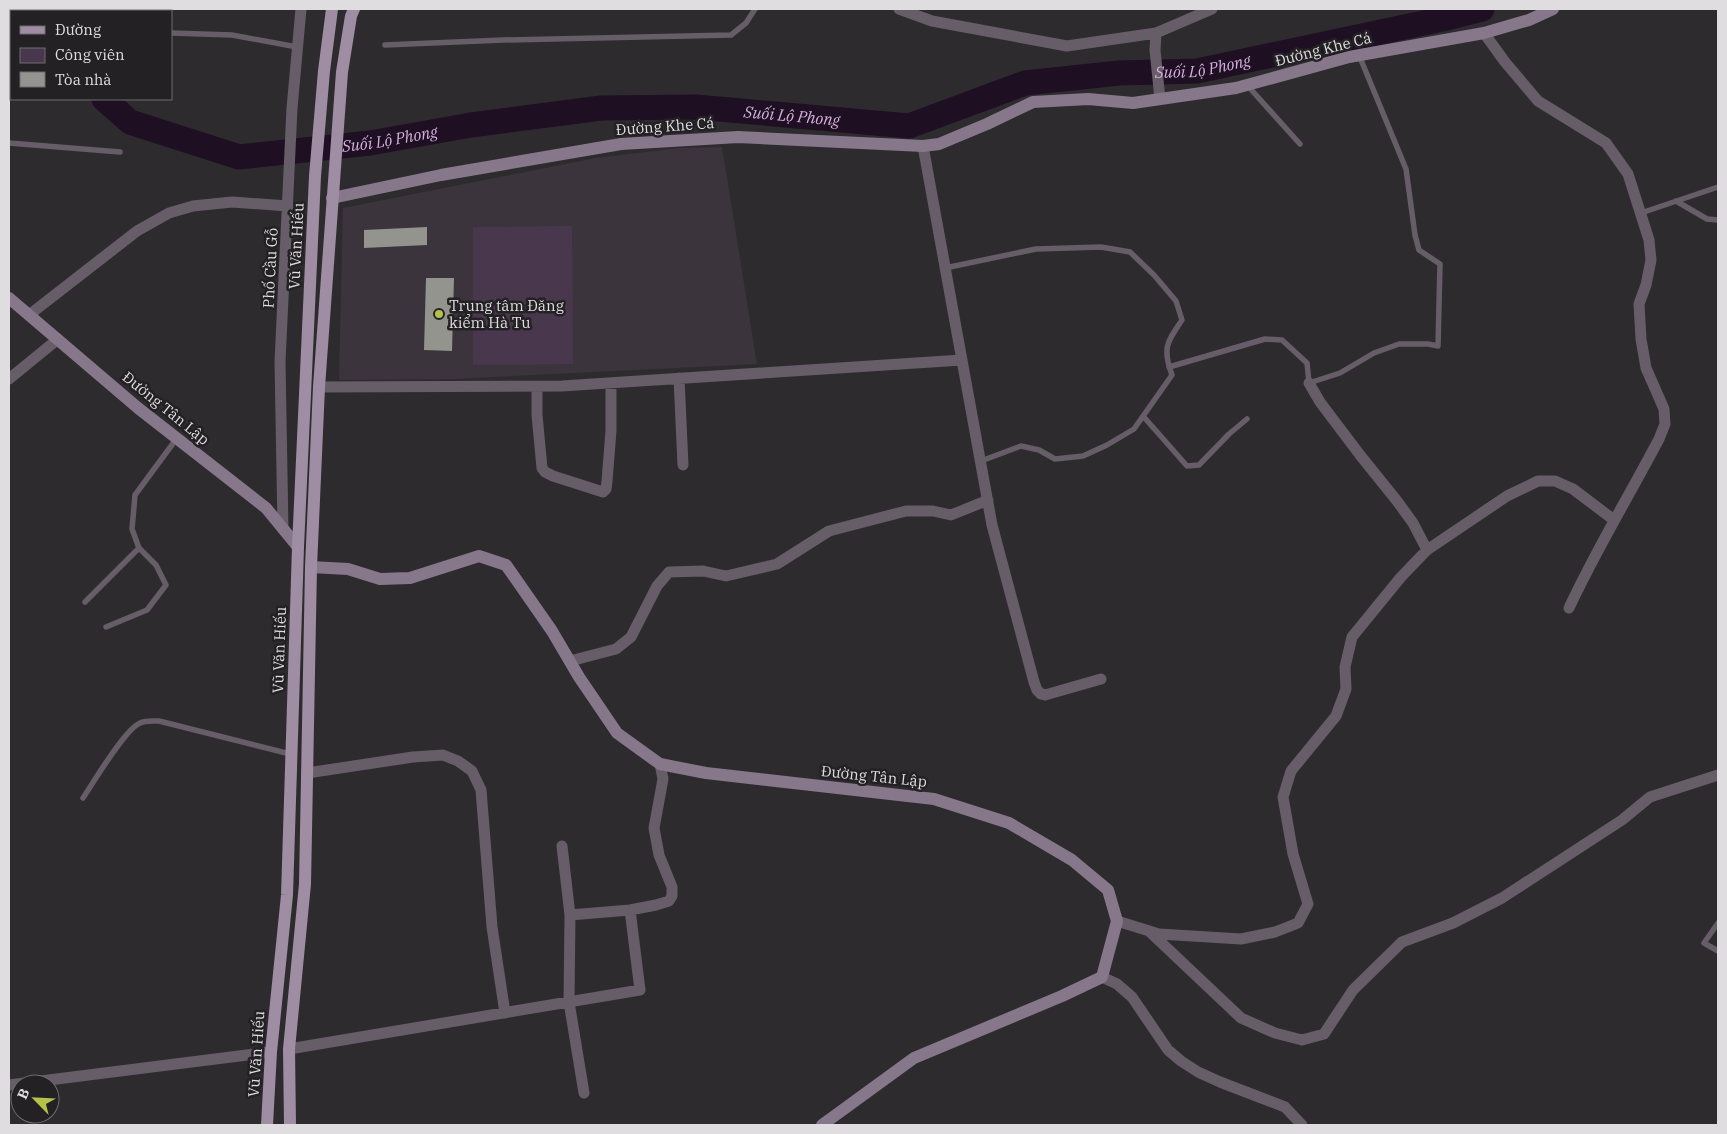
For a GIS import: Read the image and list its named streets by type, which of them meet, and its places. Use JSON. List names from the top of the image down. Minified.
{"streets":{"main road":["Vũ Văn Hiếu"],"street":["Đường Khe Cá","Phố Cầu Gỗ","Đường Tân Lập"]},"crossings":[["Đường Khe Cá","Vũ Văn Hiếu"],["Vũ Văn Hiếu","Đường Tân Lập"],["Phố Cầu Gỗ","Đường Tân Lập"]],"water":["Suối Lộ Phong"],"places":["Trung tâm Đăng kiểm Hà Tu"],"legend":["Đường","Công viên","Tòa nhà"],"north":"top left"}
